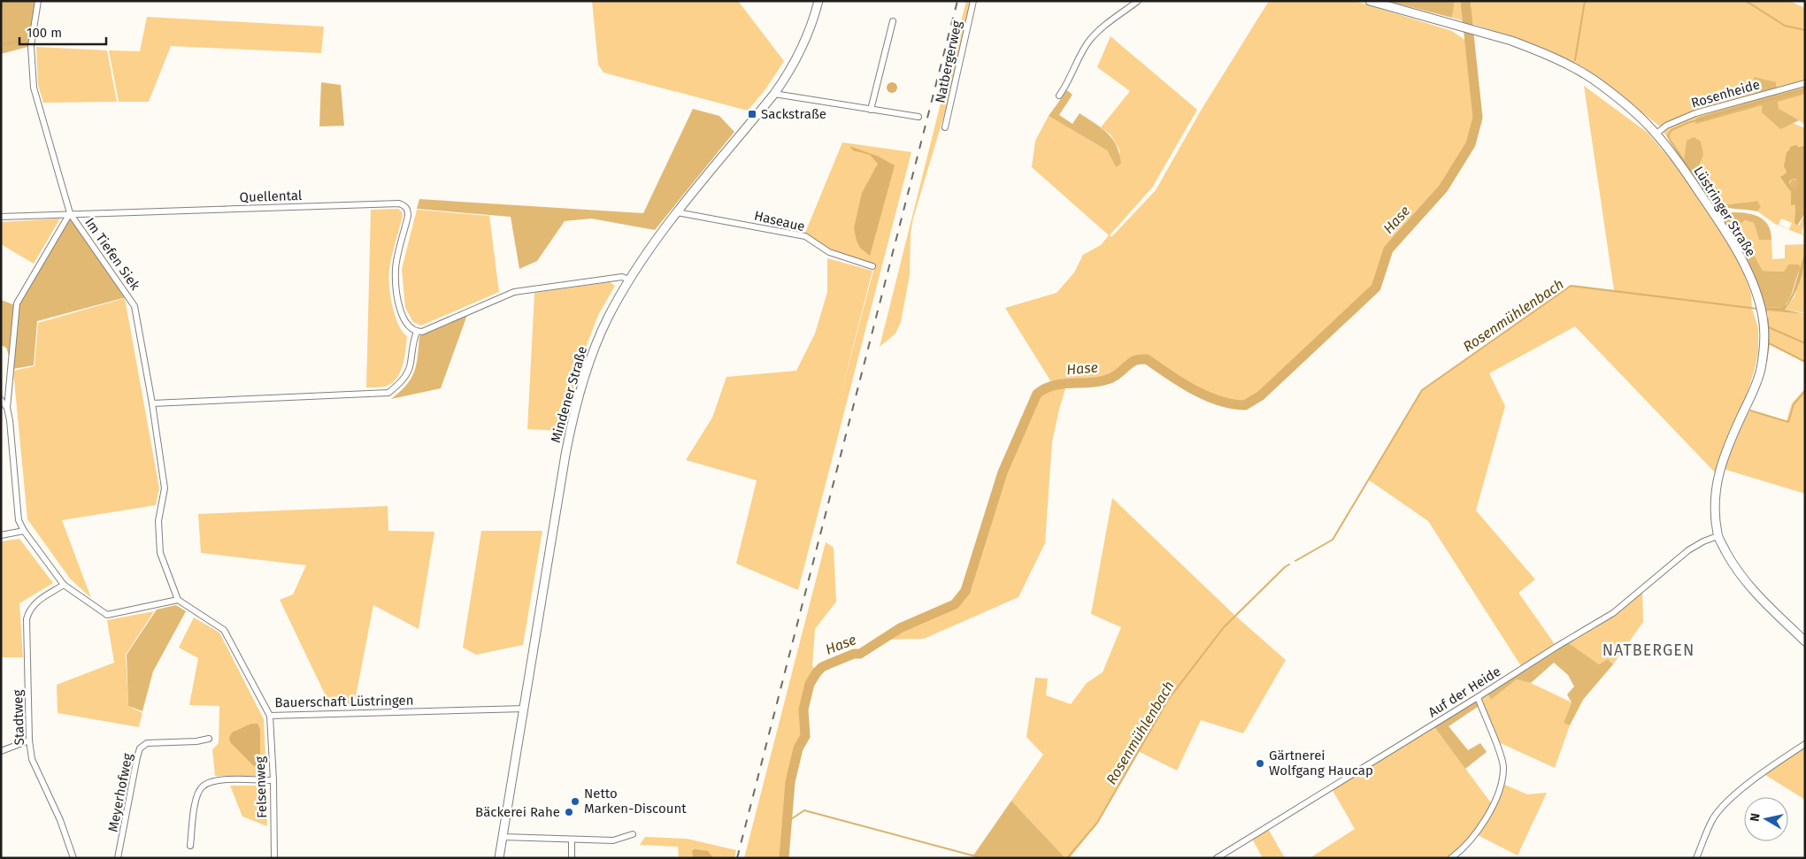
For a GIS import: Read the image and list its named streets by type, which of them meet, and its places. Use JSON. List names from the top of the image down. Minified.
{"streets":{"main road":["Lüstringer Straße","Mindener Straße"],"street":["Natbergerweg","Rosenheide","Quellental","Haseaue","Im Tiefen Siek","Auf der Heide","Bauerschaft Lüstringen","Stadtweg","Felsenweg","Meyerhofweg"]},"crossings":[["Rosenheide","Lüstringer Straße"],["Quellental","Im Tiefen Siek"],["Lüstringer Straße","Auf der Heide"],["Haseaue","Mindener Straße"],["Im Tiefen Siek","Bauerschaft Lüstringen"],["Mindener Straße","Bauerschaft Lüstringen"],["Bauerschaft Lüstringen","Felsenweg"]],"districts":["NATBERGEN"],"water":["Hase","Rosenmühlenbach"],"places":{"transit":["Sackstraße"],"other":["Gärtnerei Wolfgang Haucap","Netto Marken-Discount","Bäckerei Rahe"]},"scale_bar":"100 m","north":"left"}
